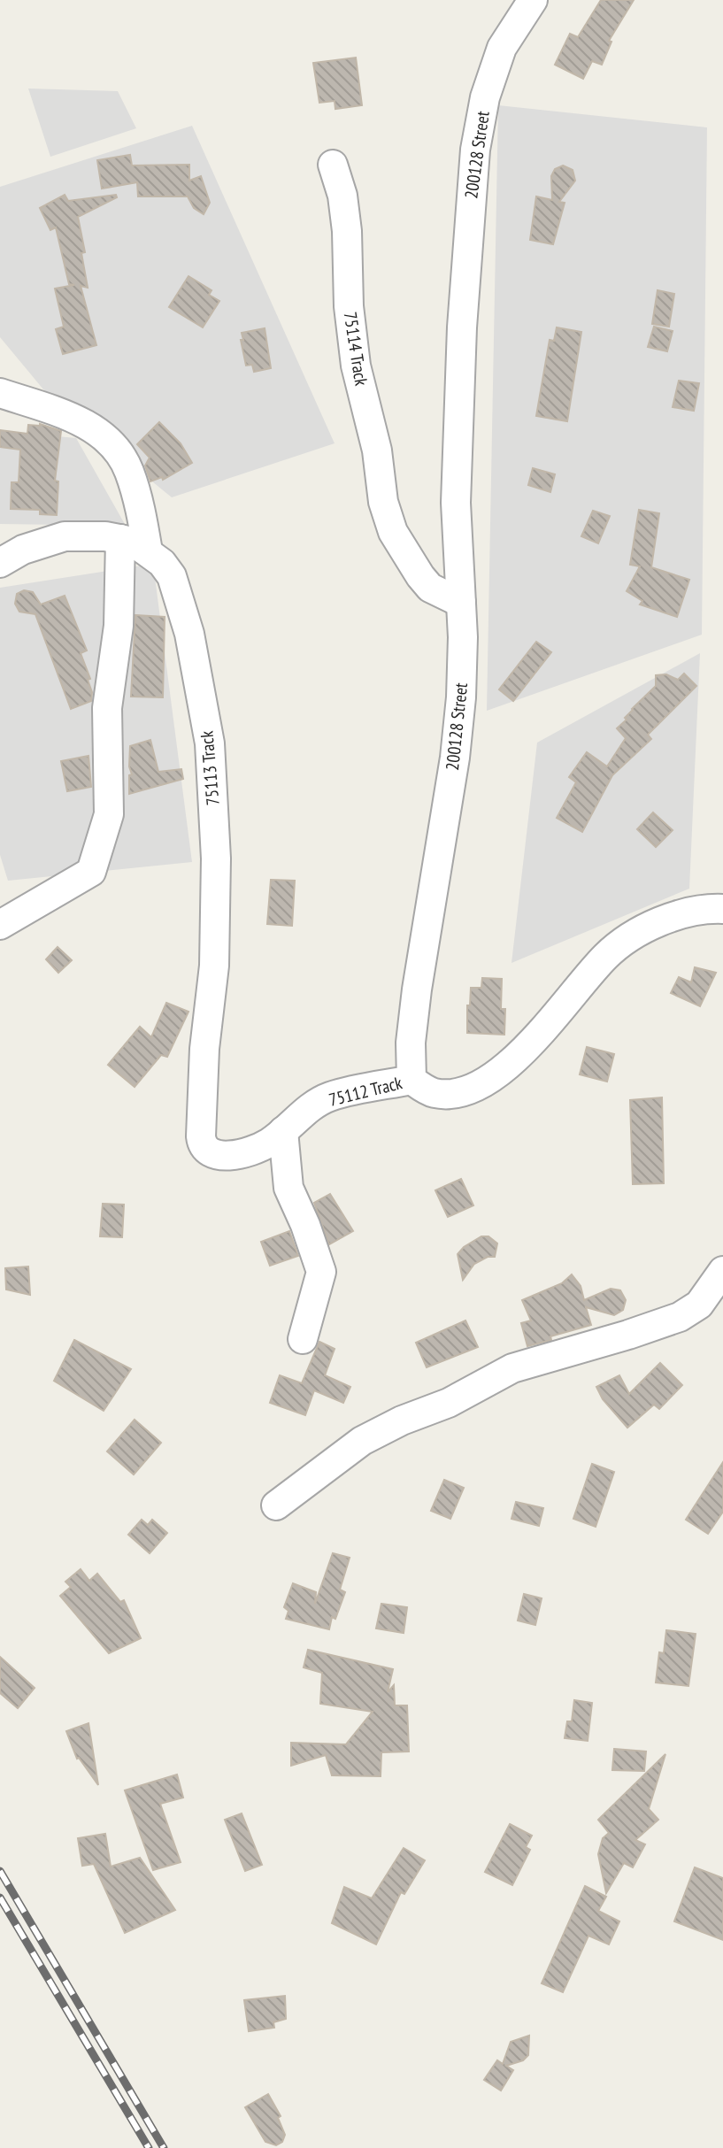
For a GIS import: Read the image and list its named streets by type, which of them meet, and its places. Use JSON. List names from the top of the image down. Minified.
{"streets":{"street":["200128 Street","75114 Track","75113 Track","75112 Track"]},"crossings":[["200128 Street","75114 Track"],["200128 Street","75112 Track"],["75113 Track","75112 Track"]]}
